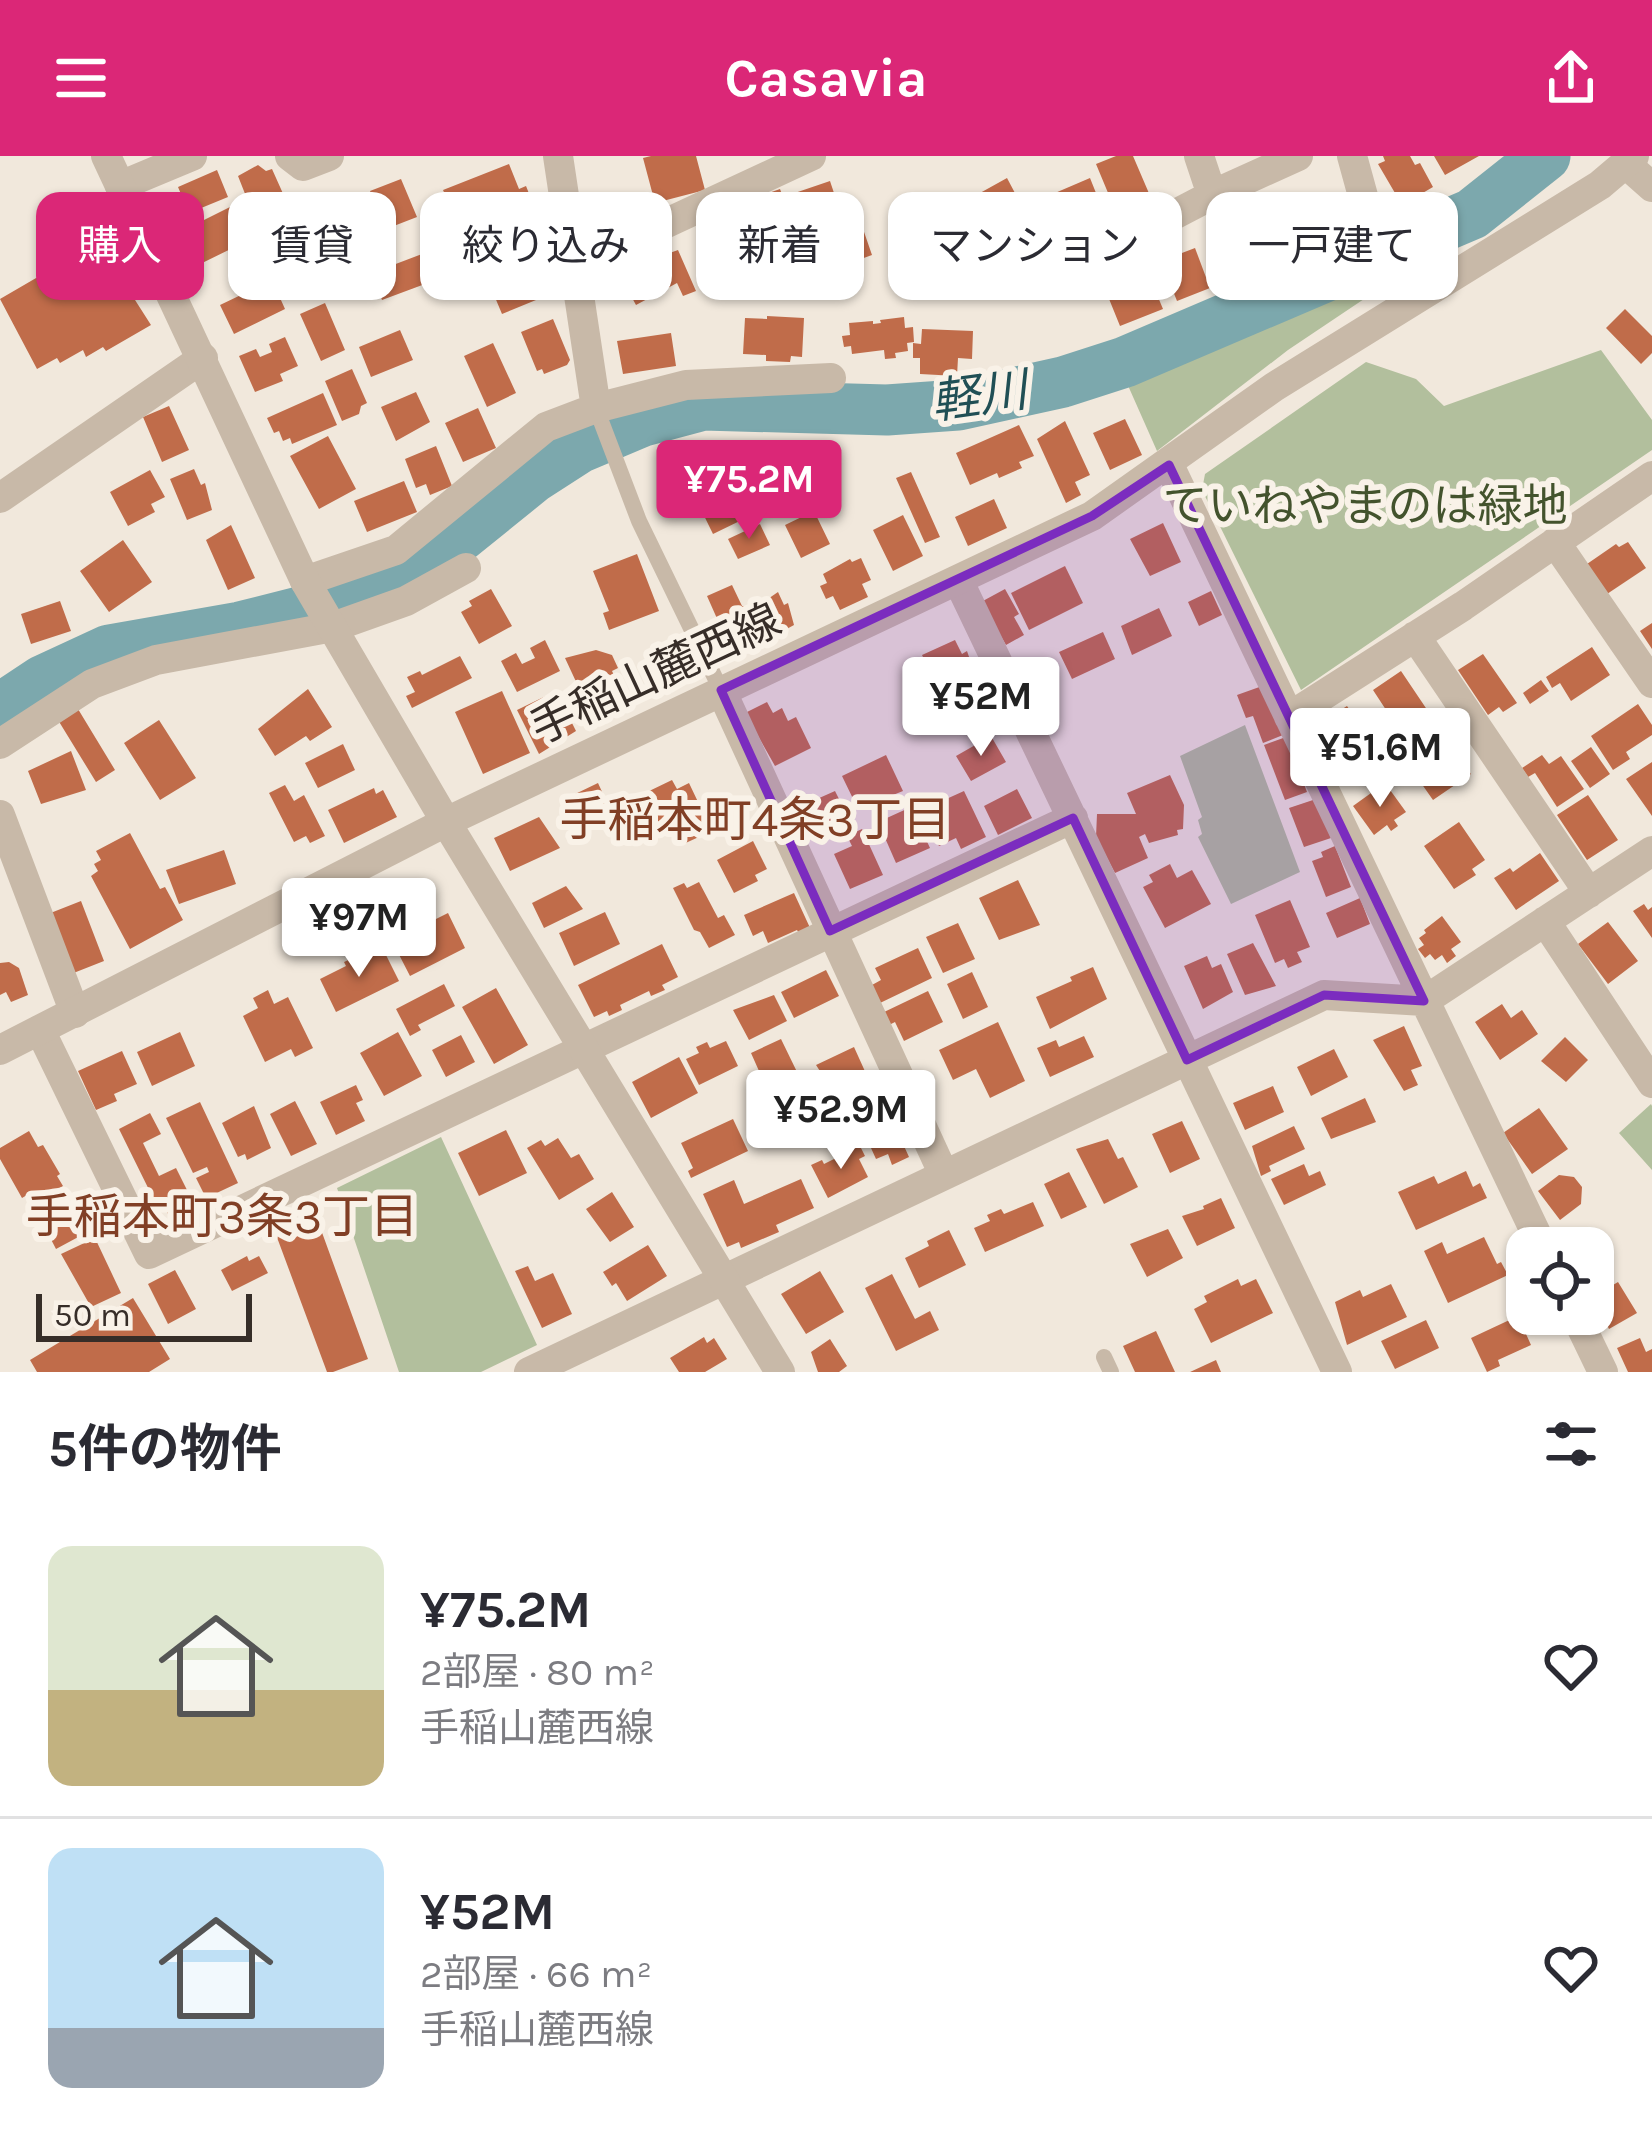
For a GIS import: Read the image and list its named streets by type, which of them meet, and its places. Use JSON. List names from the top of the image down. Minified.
{"streets":{"street":["手稲山麓西線"]},"districts":["手稲本町4条3丁目","手稲本町3条3丁目"],"water":["軽川"],"parks":["ていねやまのは緑地"],"scale_bar":"50 m","page":{"header":"Casavia","chip":["購入","賃貸","絞り込み","新着","マンション","一戸建て"],"price":["¥75.2M","¥52M","¥51.6M","¥97M","¥52.9M"],"scale":"50 m","heading":"5件の物件","list":[{"name":"¥75.2M","note":"2部屋 · 80 m² · 手稲山麓西線"},{"name":"¥52M","note":"2部屋 · 66 m² · 手稲山麓西線"}]}}
